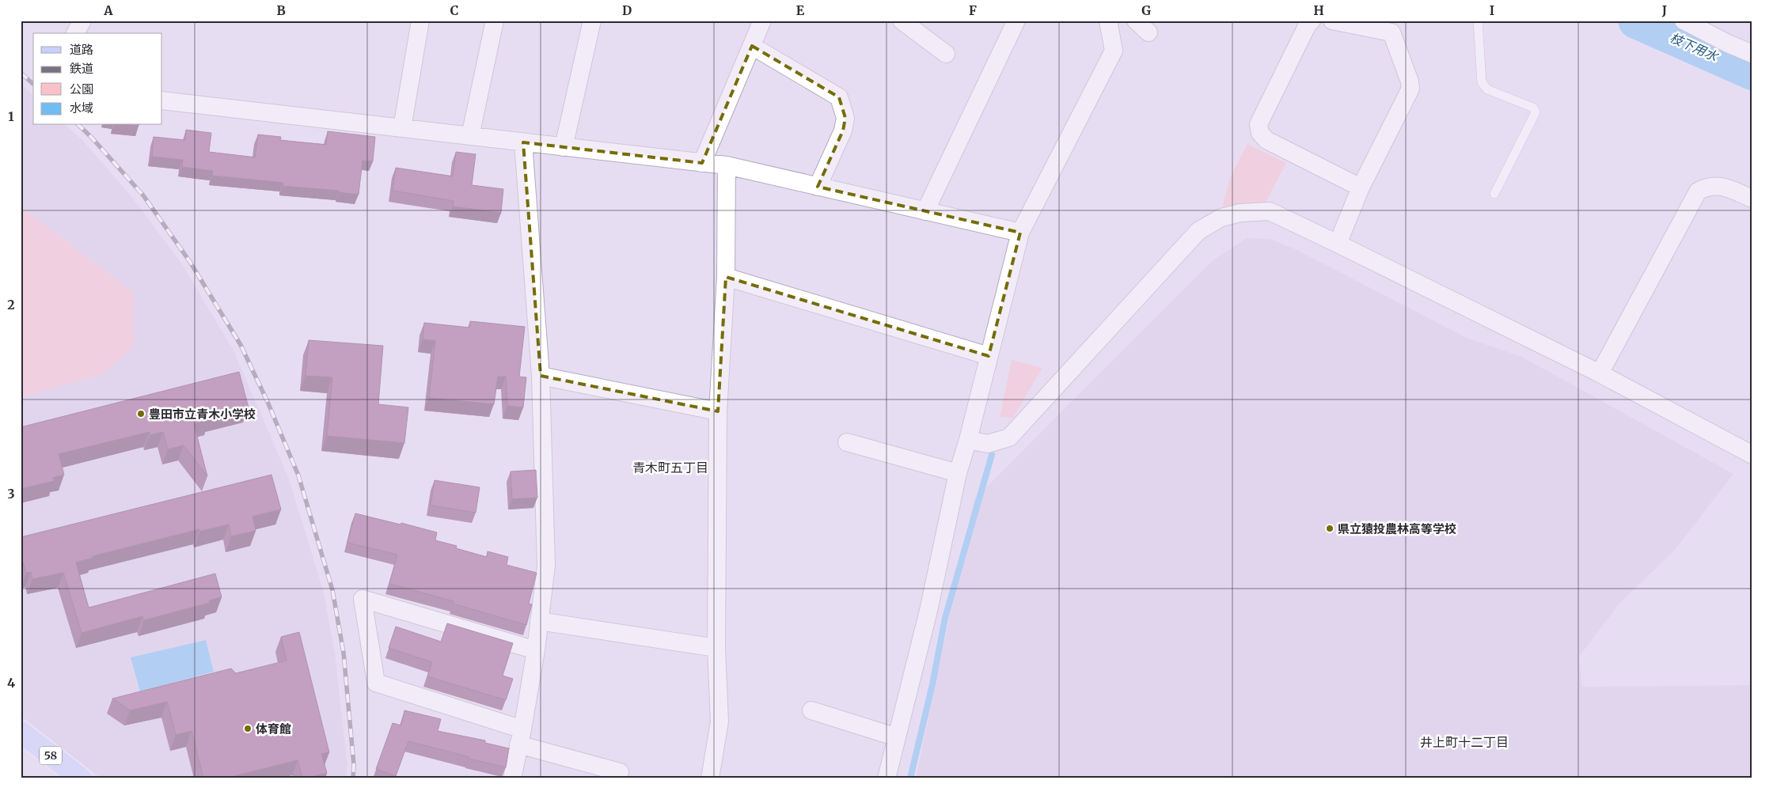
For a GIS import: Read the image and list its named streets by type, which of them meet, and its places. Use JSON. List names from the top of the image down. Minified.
{"streets":{"main road":["58"]},"districts":["青木町五丁目","井上町十二丁目"],"water":["枝下用水"],"places":["豊田市立青木小学校","県立猿投農林高等学校","体育館"],"legend":["道路","鉄道","公園","水域"],"grid":{"columns":["A","B","C","D","E","F","G","H","I","J"],"rows":["1","2","3","4"]}}
